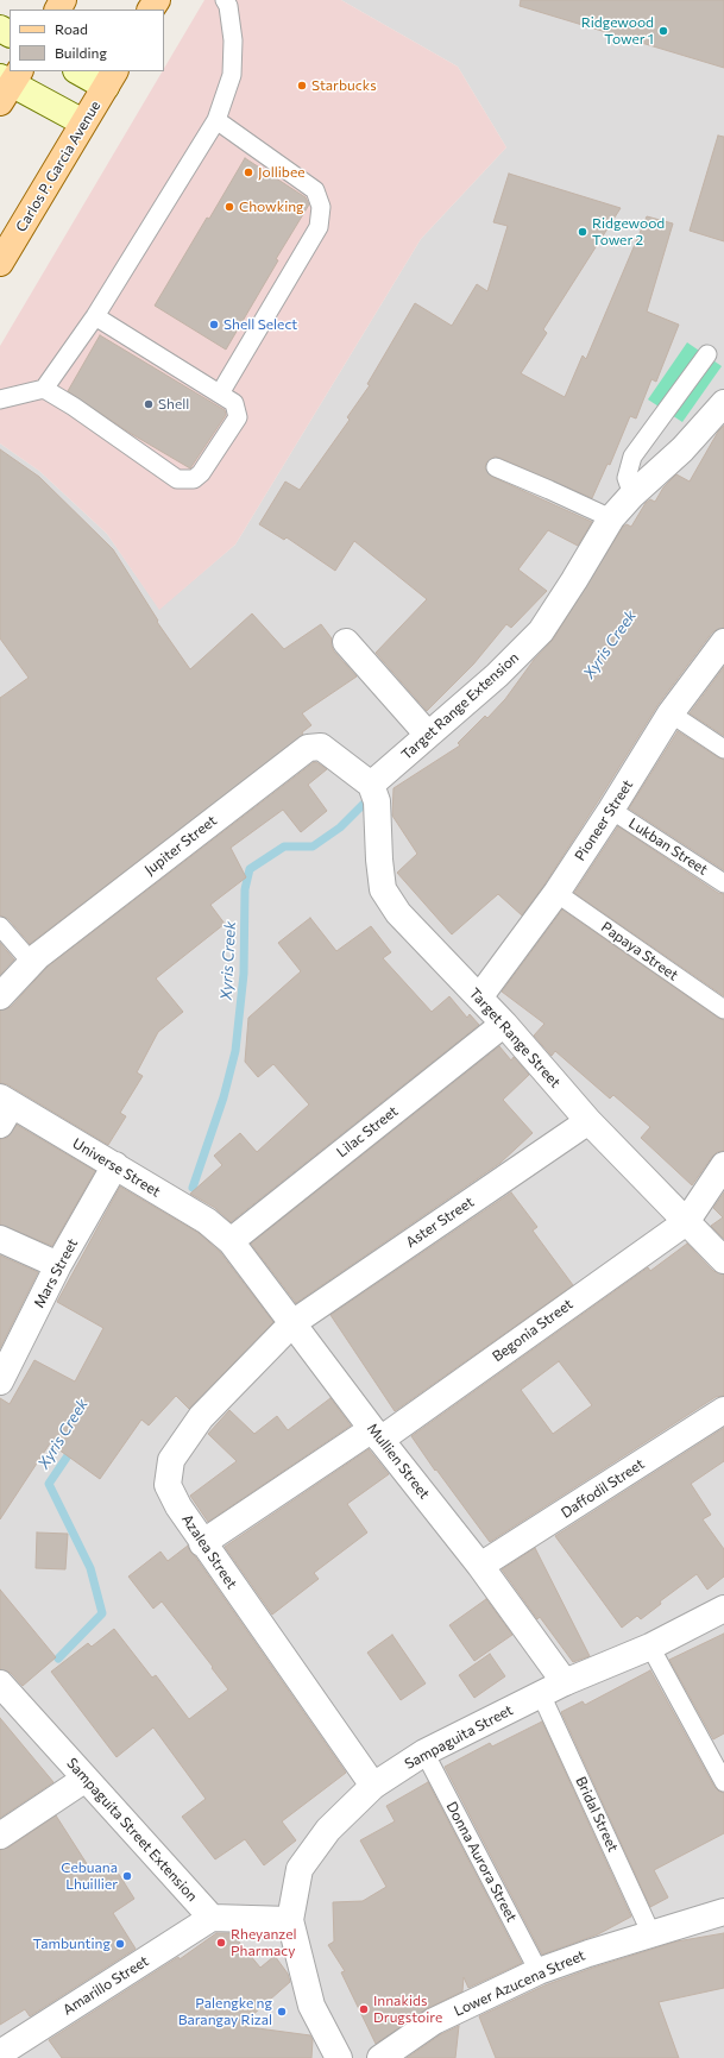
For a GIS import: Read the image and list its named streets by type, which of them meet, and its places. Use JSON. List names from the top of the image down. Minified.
{"streets":{"main road":["Carlos P. Garcia Avenue"],"street":["Target Range Extension","Pioneer Street","Jupiter Street","Target Range Street","Lilac Street","Universe Street","Aster Street","Mars Street","Begonia Street","Mullien Street","Daffodil Street","Azalea Street","Sampaguita Street","Sampaguita Street Extension","Lower Azucena Street","Amarillo Street"],"lane":["Lukban Street","Papaya Street","Bridal Street","Donna Aurora Street"]},"crossings":[["Target Range Extension","Jupiter Street"],["Target Range Extension","Target Range Street"],["Pioneer Street","Lukban Street"],["Pioneer Street","Papaya Street"],["Pioneer Street","Target Range Street"],["Jupiter Street","Target Range Street"],["Target Range Street","Lilac Street"],["Target Range Street","Aster Street"],["Target Range Street","Begonia Street"],["Lilac Street","Universe Street"],["Lilac Street","Mullien Street"],["Universe Street","Mars Street"],["Universe Street","Mullien Street"],["Aster Street","Mullien Street"],["Aster Street","Azalea Street"],["Begonia Street","Mullien Street"],["Begonia Street","Azalea Street"],["Mullien Street","Daffodil Street"],["Mullien Street","Azalea Street"],["Mullien Street","Sampaguita Street"],["Azalea Street","Sampaguita Street"],["Sampaguita Street","Bridal Street"],["Sampaguita Street","Donna Aurora Street"],["Bridal Street","Lower Azucena Street"],["Sampaguita Street Extension","Amarillo Street"],["Donna Aurora Street","Lower Azucena Street"]],"water":["Xyris Creek"],"places":["Ridgewood Tower 1","Starbucks","Jollibee","Chowking","Ridgewood Tower 2","Shell Select","Shell","Cebuana Lhuillier","Rheyanzel Pharmacy","Tambunting","Innakids Drugstoire","Palengke ng Barangay Rizal"],"legend":["Road","Building"]}
